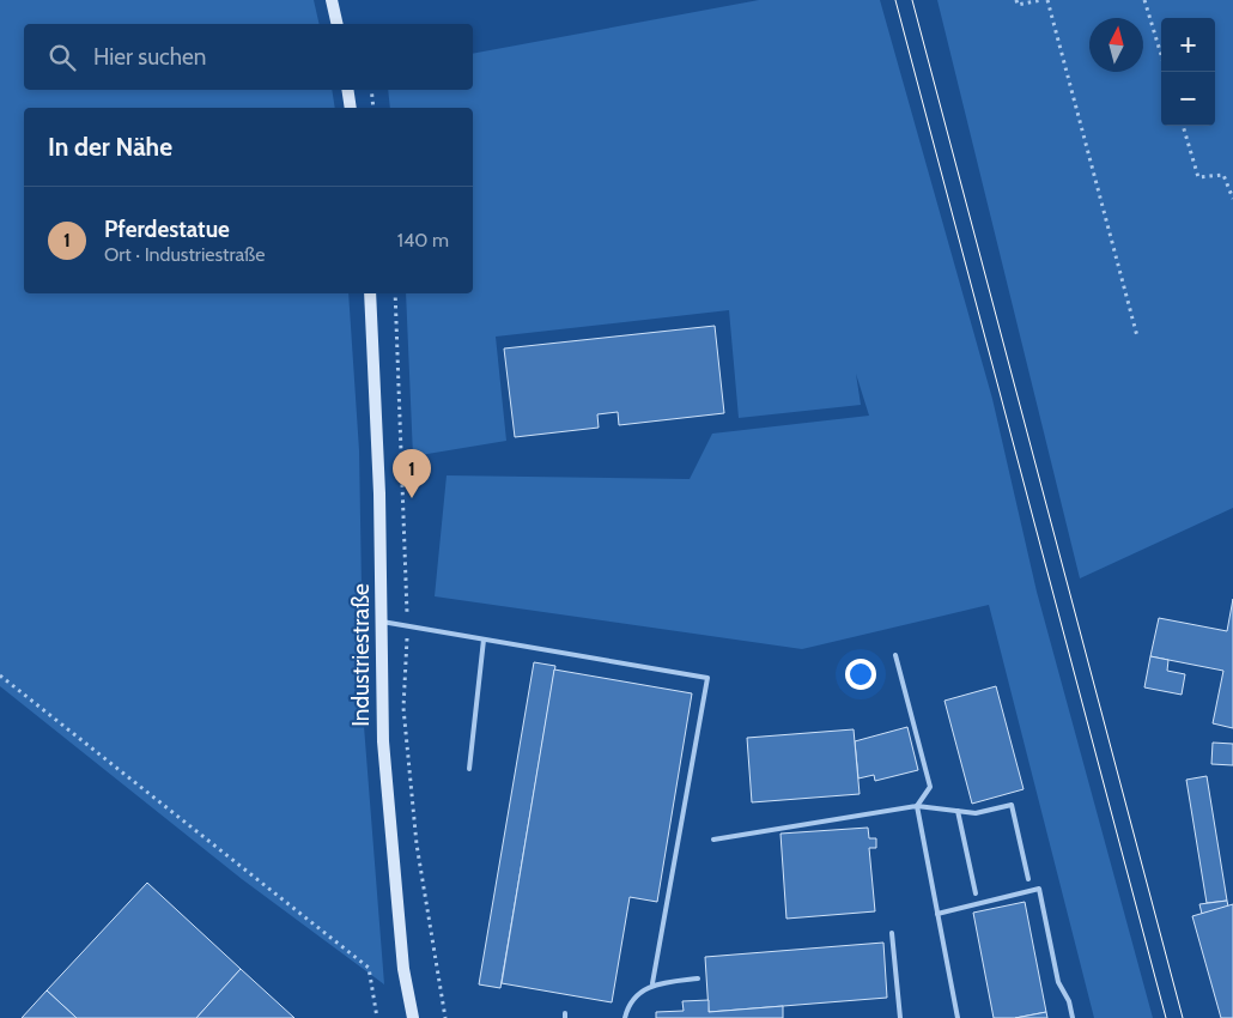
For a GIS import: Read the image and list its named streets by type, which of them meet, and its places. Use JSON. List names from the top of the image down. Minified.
{"streets":{"main road":["Industriestraße"]},"north":"top","page":{"map_buttons":["+","−"],"search":"Hier suchen","heading":"In der Nähe","list":[{"mark":"1","name":"Pferdestatue","note":"Ort · Industriestraße","value":"140 m"}],"pins":"1"}}
